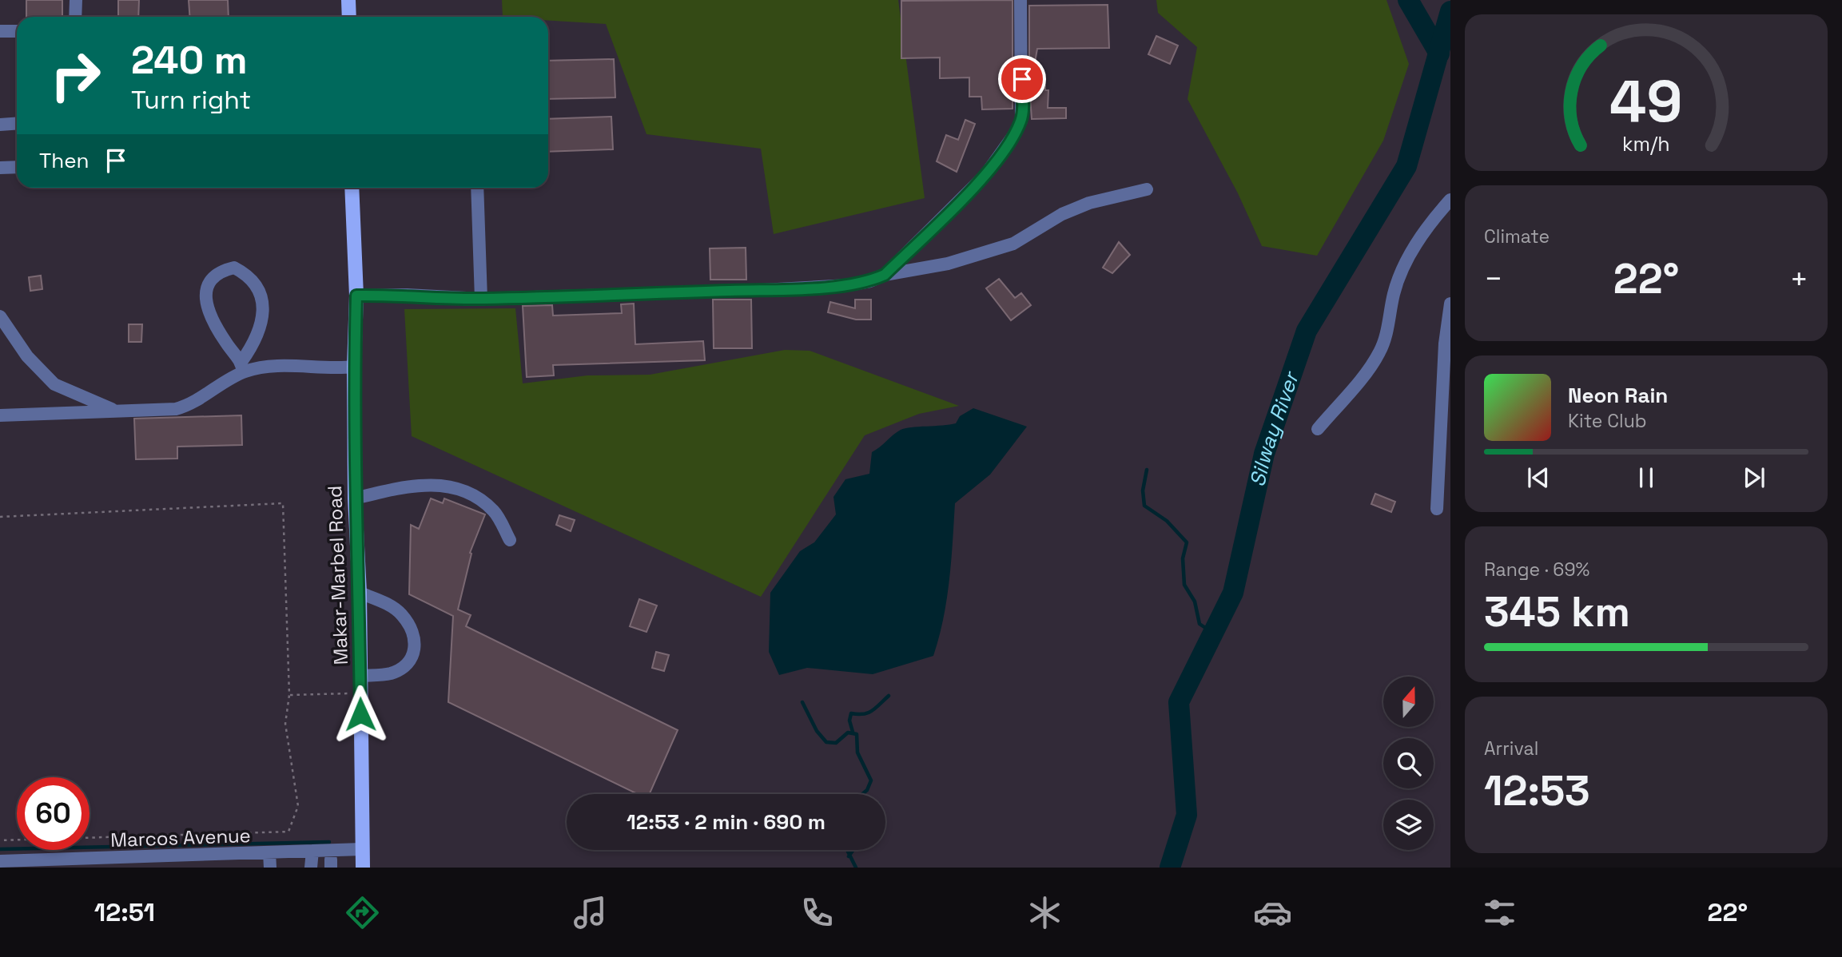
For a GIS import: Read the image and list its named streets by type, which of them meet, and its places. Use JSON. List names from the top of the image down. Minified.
{"streets":{"main road":["Makar-Marbel Road"],"street":["Marcos Avenue"]},"crossings":[["Makar-Marbel Road","Marcos Avenue"]],"water":["Silway River"],"north":"top","page":{"turn":["240 m","Turn right"],"then":"Then","tile":["Climate",["Range · 69%","345 km"],["Arrival","12:53"]],"heat":["−","22°","+"],"song":["Neon Rain","Kite Club"],"limit":"60","trip":"12:53 · 2 min · 690 m","tabs":["12:51","22°"],"gauge":["49","km/h"]}}
